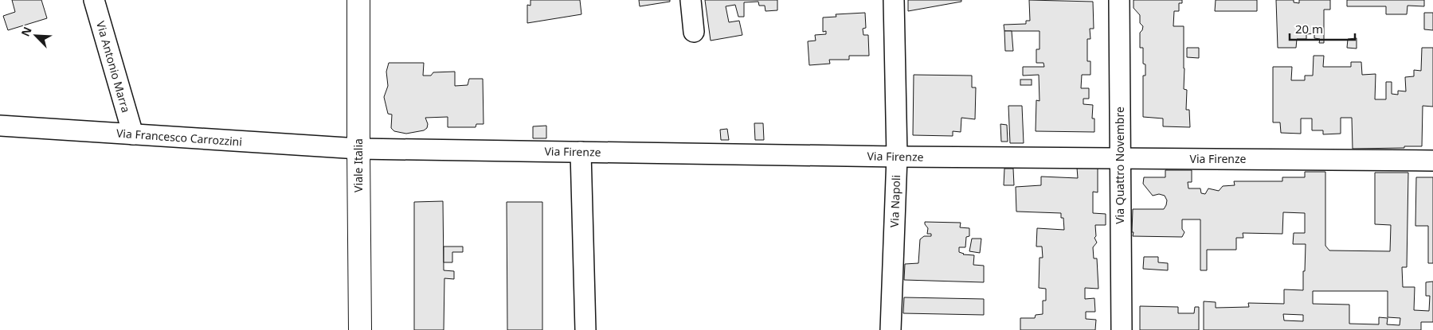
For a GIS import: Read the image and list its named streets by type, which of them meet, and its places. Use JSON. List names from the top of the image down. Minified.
{"streets":{"street":["Via Antonio Marra","Via Francesco Carrozzini","Via Firenze","Viale Italia","Via Quattro Novembre","Via Napoli"]},"crossings":[["Via Antonio Marra","Via Francesco Carrozzini"],["Via Francesco Carrozzini","Via Firenze"],["Via Francesco Carrozzini","Viale Italia"],["Via Firenze","Viale Italia"],["Via Firenze","Via Quattro Novembre"],["Via Firenze","Via Napoli"]],"scale_bar":"20 m","north":"top left"}
